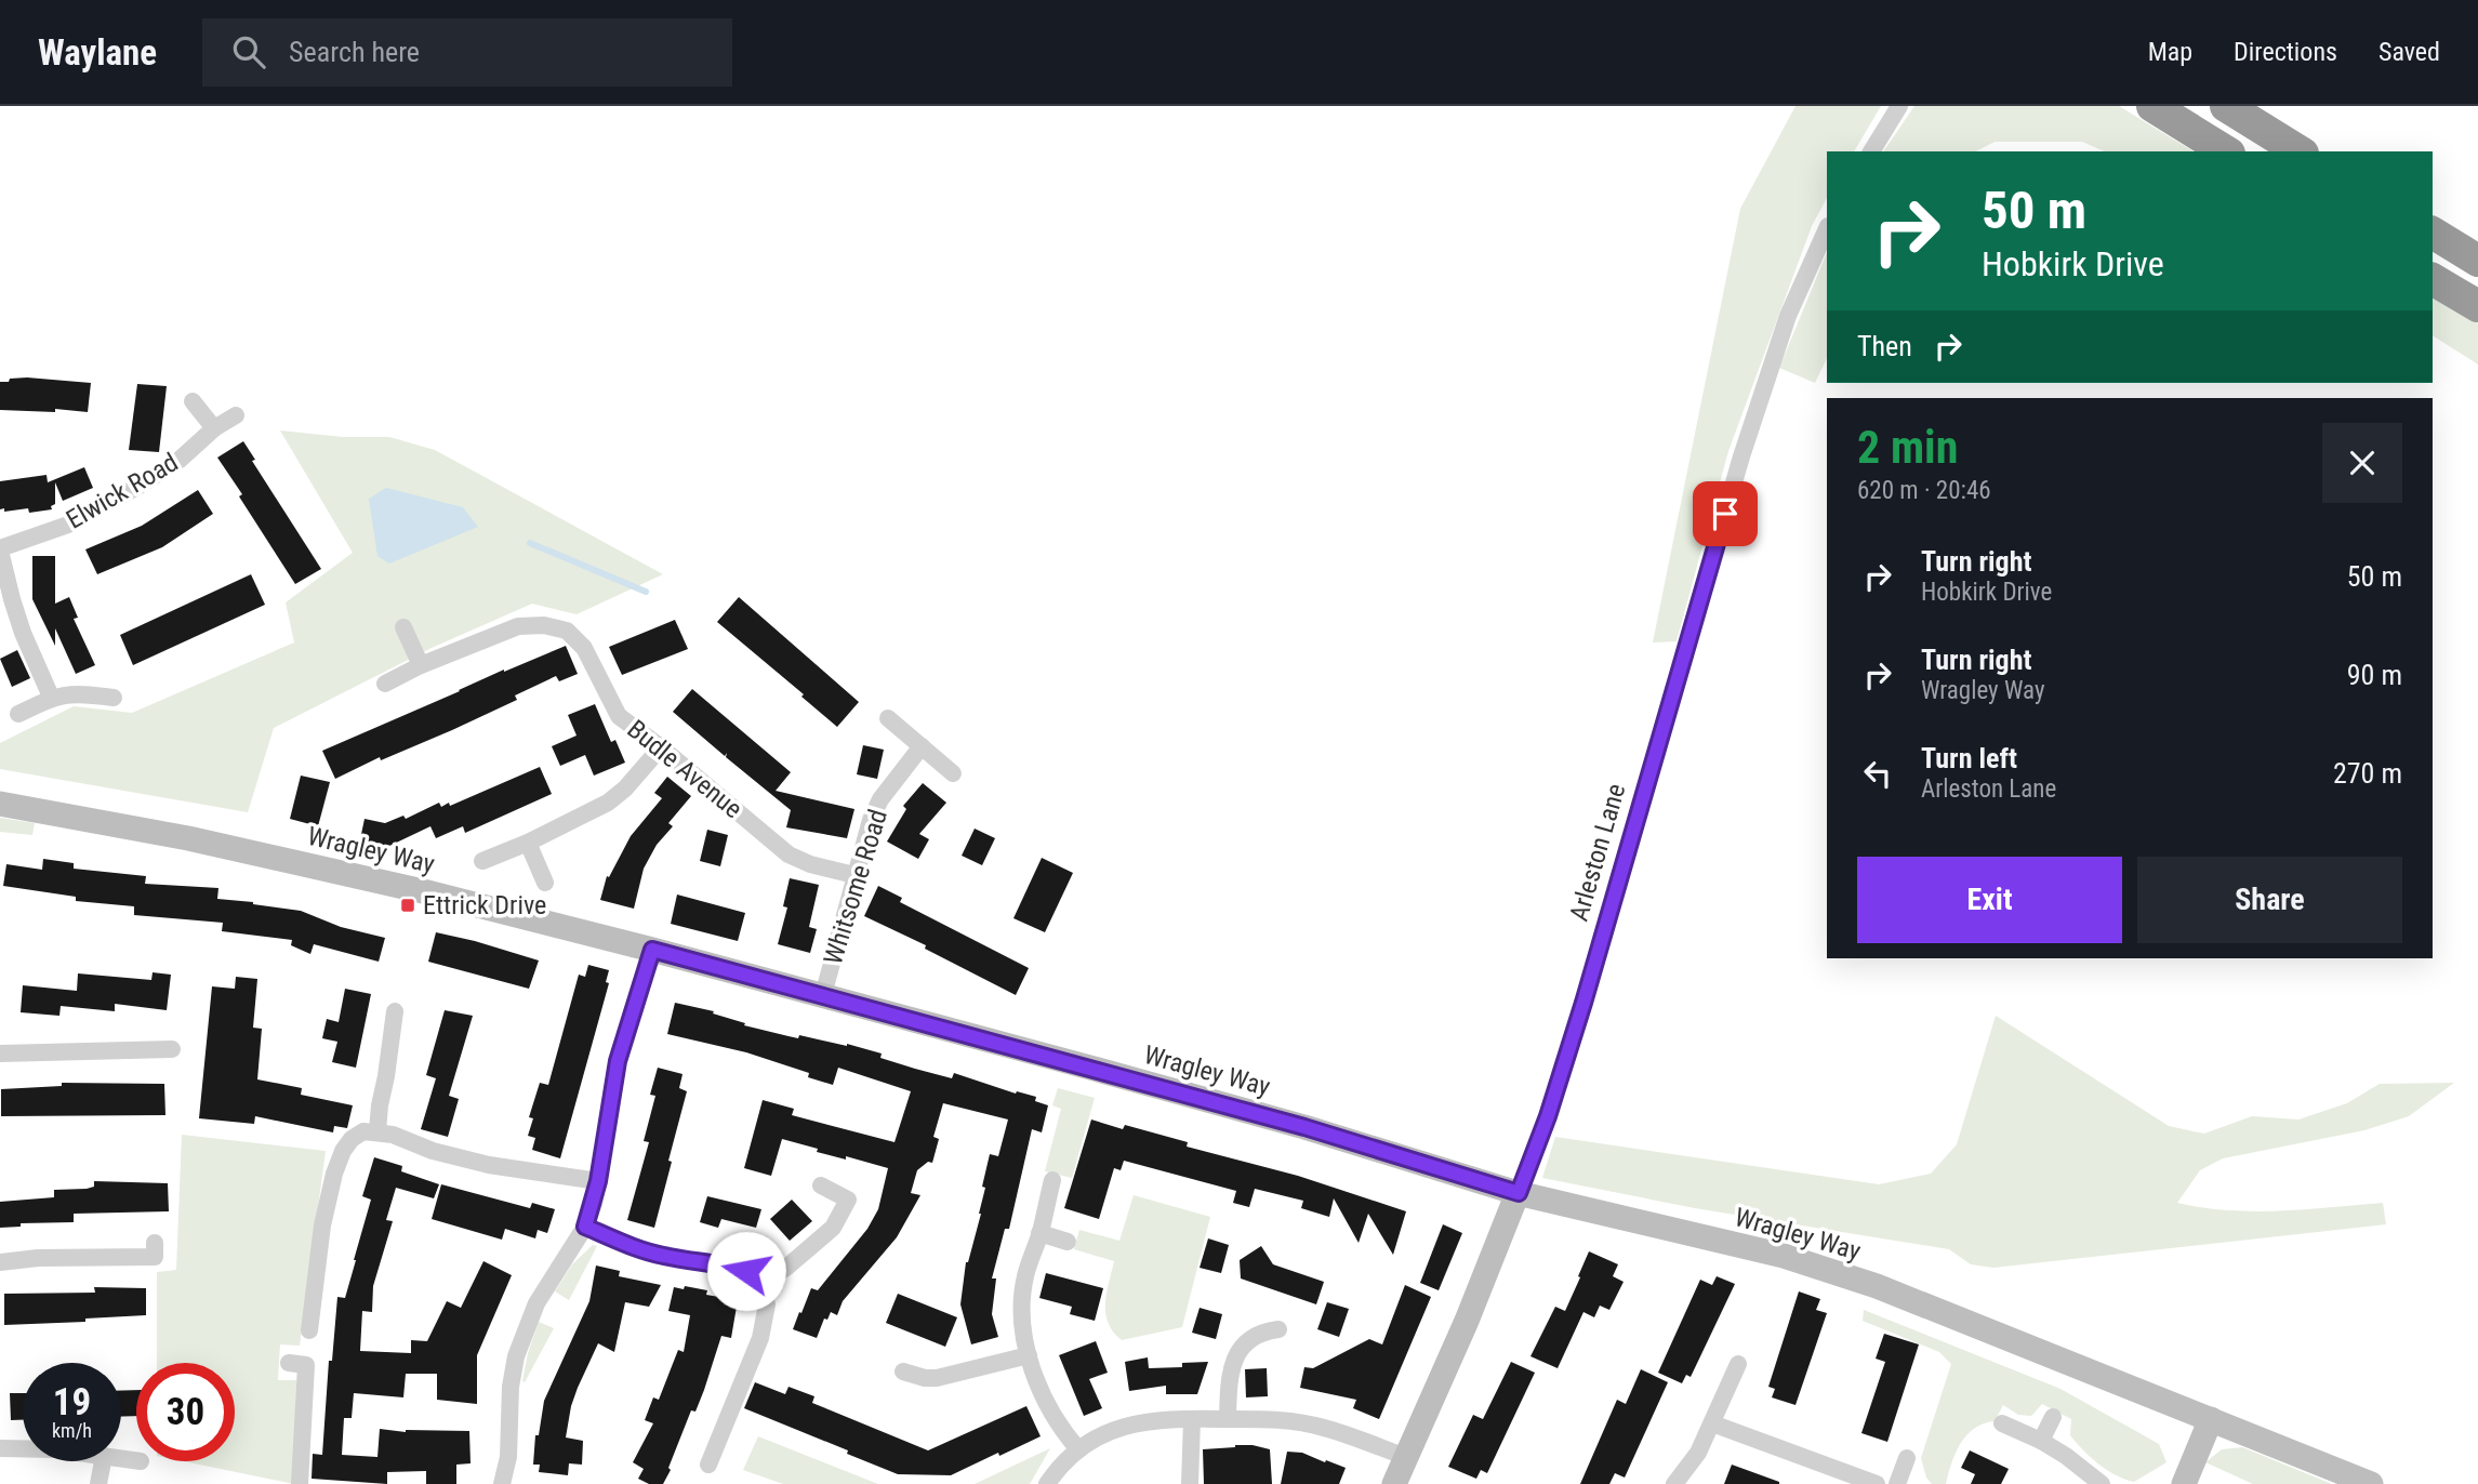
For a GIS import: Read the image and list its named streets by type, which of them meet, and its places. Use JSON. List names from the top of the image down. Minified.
{"streets":{"street":["Elwick Road","Budle Avenue","Wragley Way","Arleston Lane","Whitsome Road"]},"crossings":[["Budle Avenue","Whitsome Road"],["Wragley Way","Arleston Lane"],["Wragley Way","Whitsome Road"]],"places":{"transit":["Ettrick Drive"]},"page":{"header":"Waylane","search":"Search here","nav":["Map","Directions","Saved"],"turn":["50 m","Hobkirk Drive"],"then":"Then","heading":["2 min","620 m · 20:46"],"list":[{"name":"Turn right","note":"Hobkirk Drive","value":"50 m"},{"name":"Turn right","note":"Wragley Way","value":"90 m"},{"name":"Turn left","note":"Arleston Lane","value":"270 m"}],"buttons":["Exit","Share"],"speed":"19 km/h","limit":"30"}}
